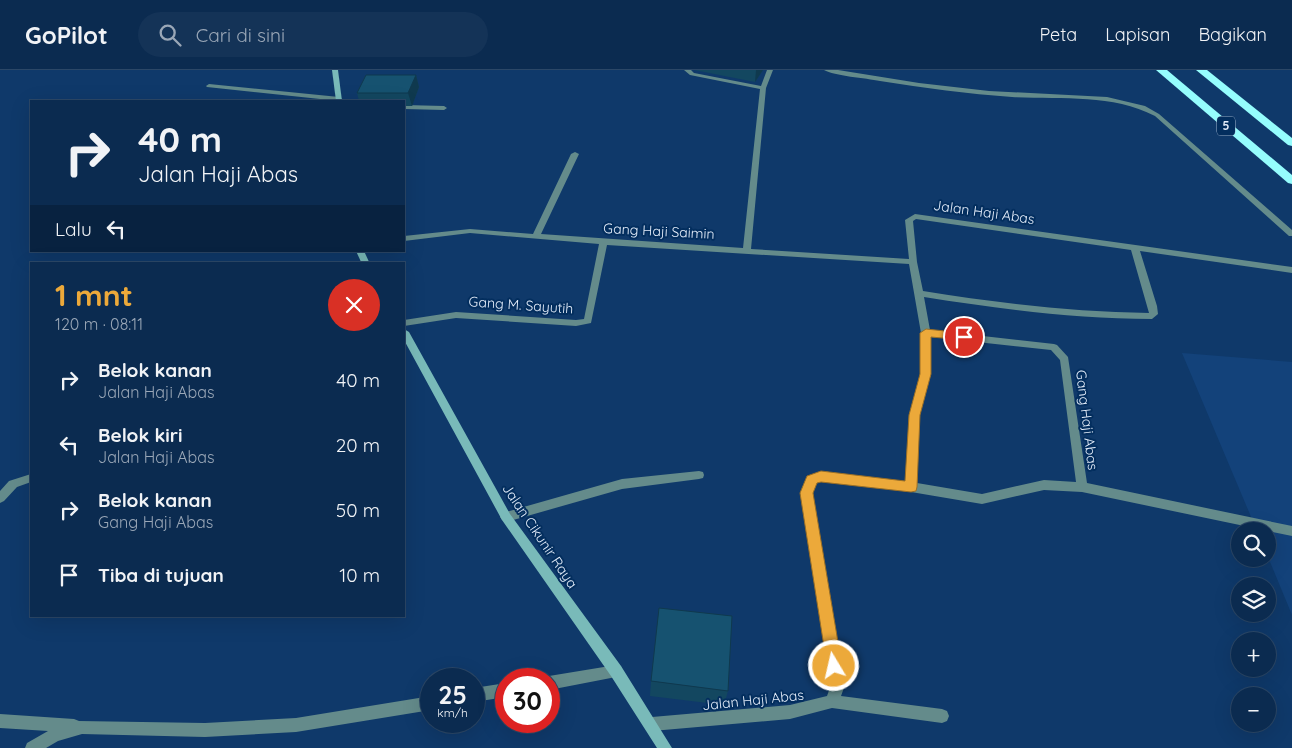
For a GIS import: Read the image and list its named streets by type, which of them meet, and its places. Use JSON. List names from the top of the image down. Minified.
{"streets":{"highway":["5"],"street":["Jalan Haji Abas","Gang Haji Saimin","Gang M. Sayutih","Gang Haji Abas","Jalan Cikunir Raya"]},"crossings":[["Jalan Haji Abas","Gang Haji Saimin"],["Jalan Haji Abas","Gang Haji Abas"],["Jalan Haji Abas","Jalan Cikunir Raya"],["Gang Haji Saimin","Gang M. Sayutih"]],"page":{"header":"GoPilot","search":"Cari di sini","nav":["Peta","Lapisan","Bagikan"],"turn":["40 m","Jalan Haji Abas"],"then":"Lalu","heading":["1 mnt","120 m · 08:11"],"list":[{"name":"Belok kanan","note":"Jalan Haji Abas","value":"40 m"},{"name":"Belok kiri","note":"Jalan Haji Abas","value":"20 m"},{"name":"Belok kanan","note":"Gang Haji Abas","value":"50 m"},{"name":"Tiba di tujuan","value":"10 m"}],"map_buttons":["+","−"],"speed":"25 km/h","limit":"30"}}
